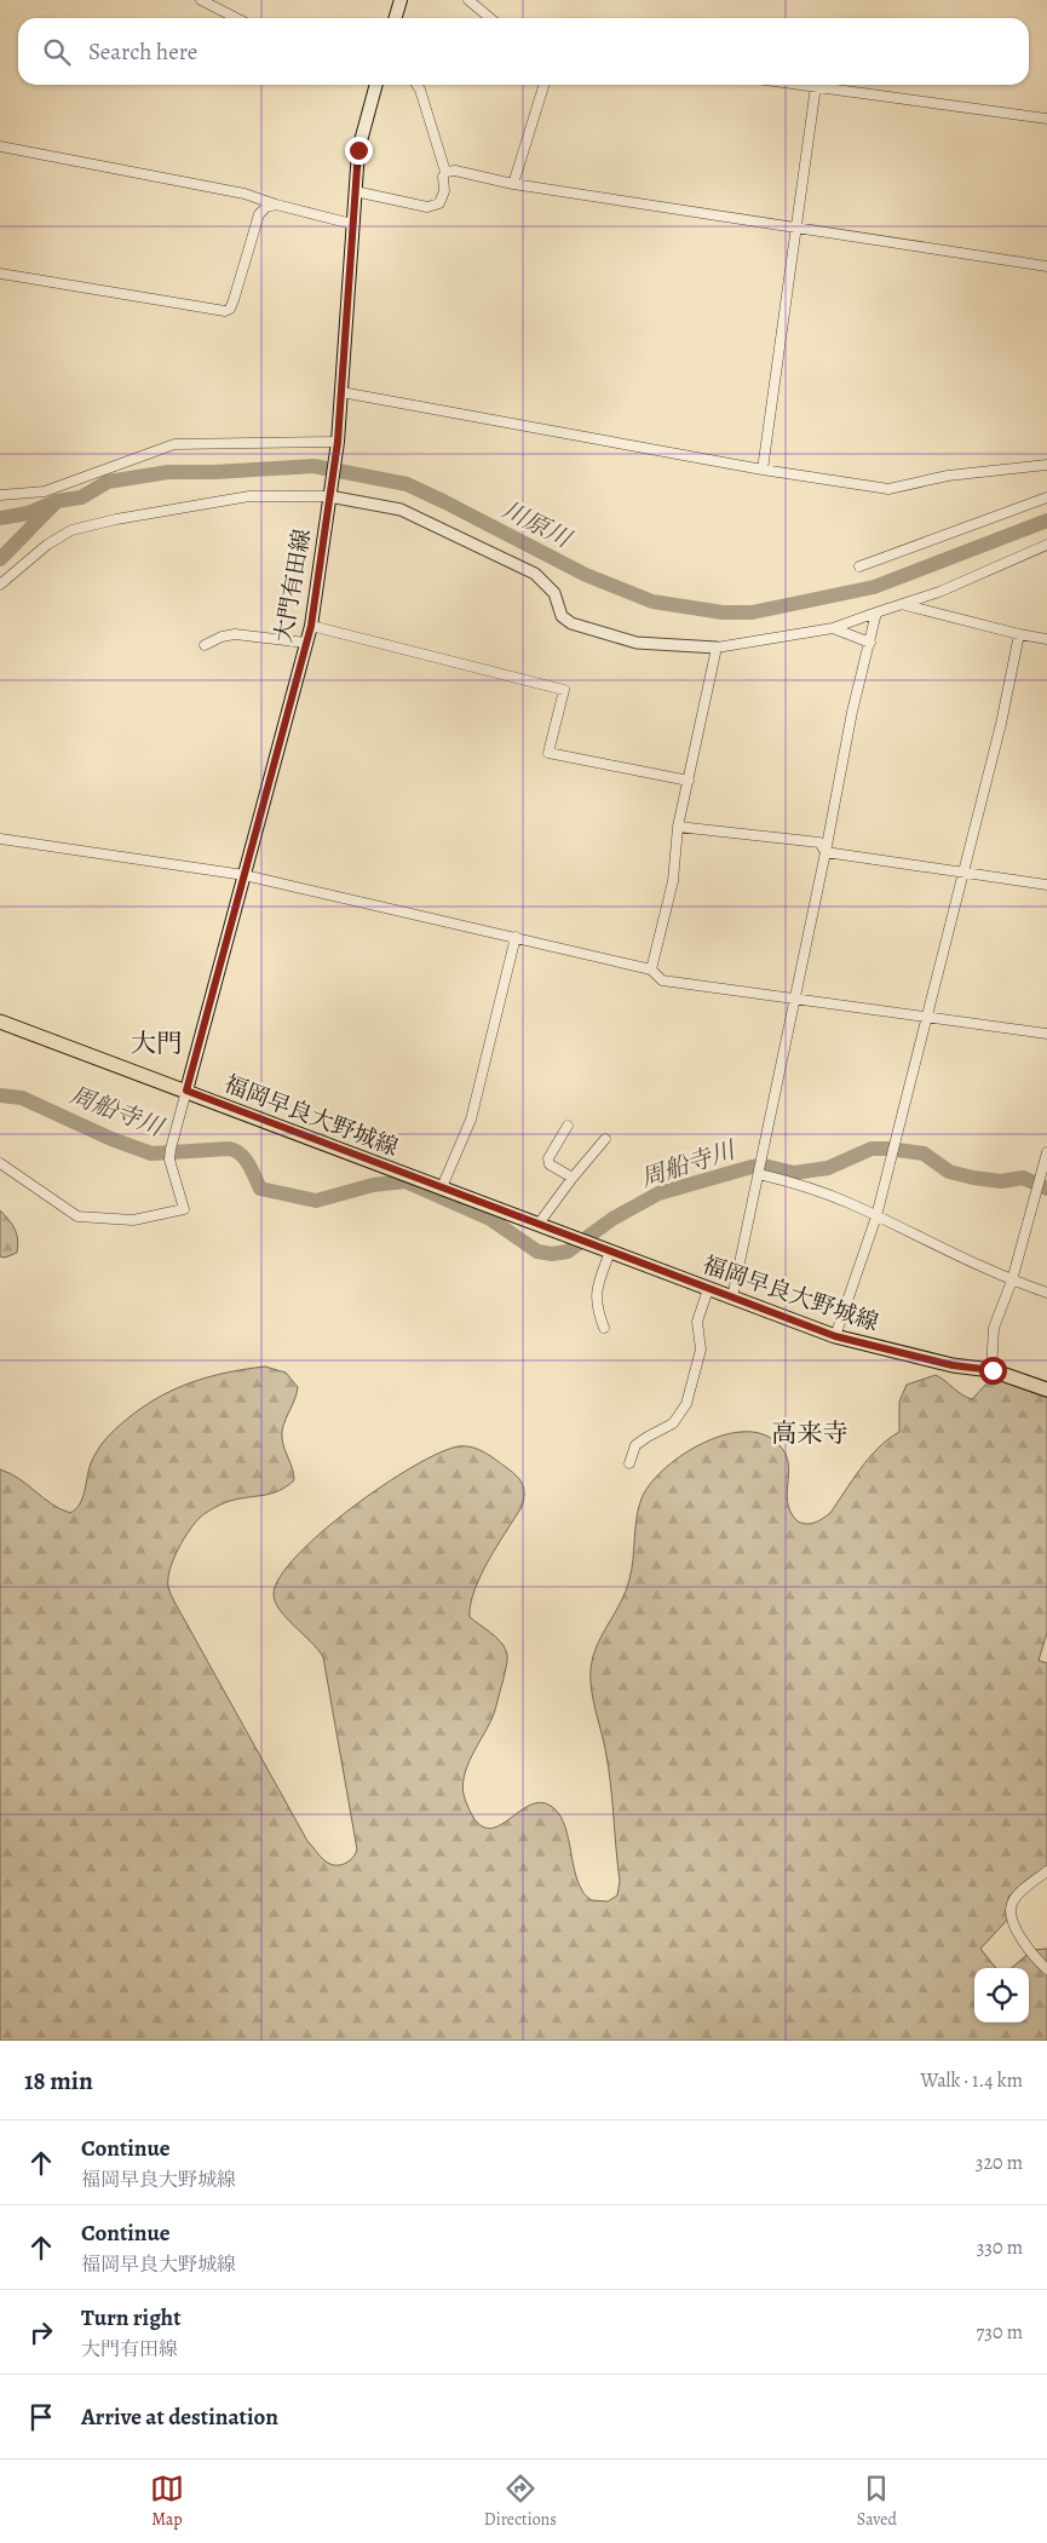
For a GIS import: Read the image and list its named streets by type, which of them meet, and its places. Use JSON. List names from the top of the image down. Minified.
{"streets":{"main road":["大門有田線","福岡早良大野城線"]},"crossings":[["大門有田線","福岡早良大野城線"]],"districts":["大門","高来寺"],"water":["川原川","周船寺川"],"page":{"search":"Search here","heading":["18 min","Walk · 1.4 km"],"list":[["Continue","福岡早良大野城線","320 m"],["Continue","福岡早良大野城線","330 m"],["Turn right","大門有田線","730 m"],"Arrive at destination"],"nav":["Map","Directions","Saved"]}}
